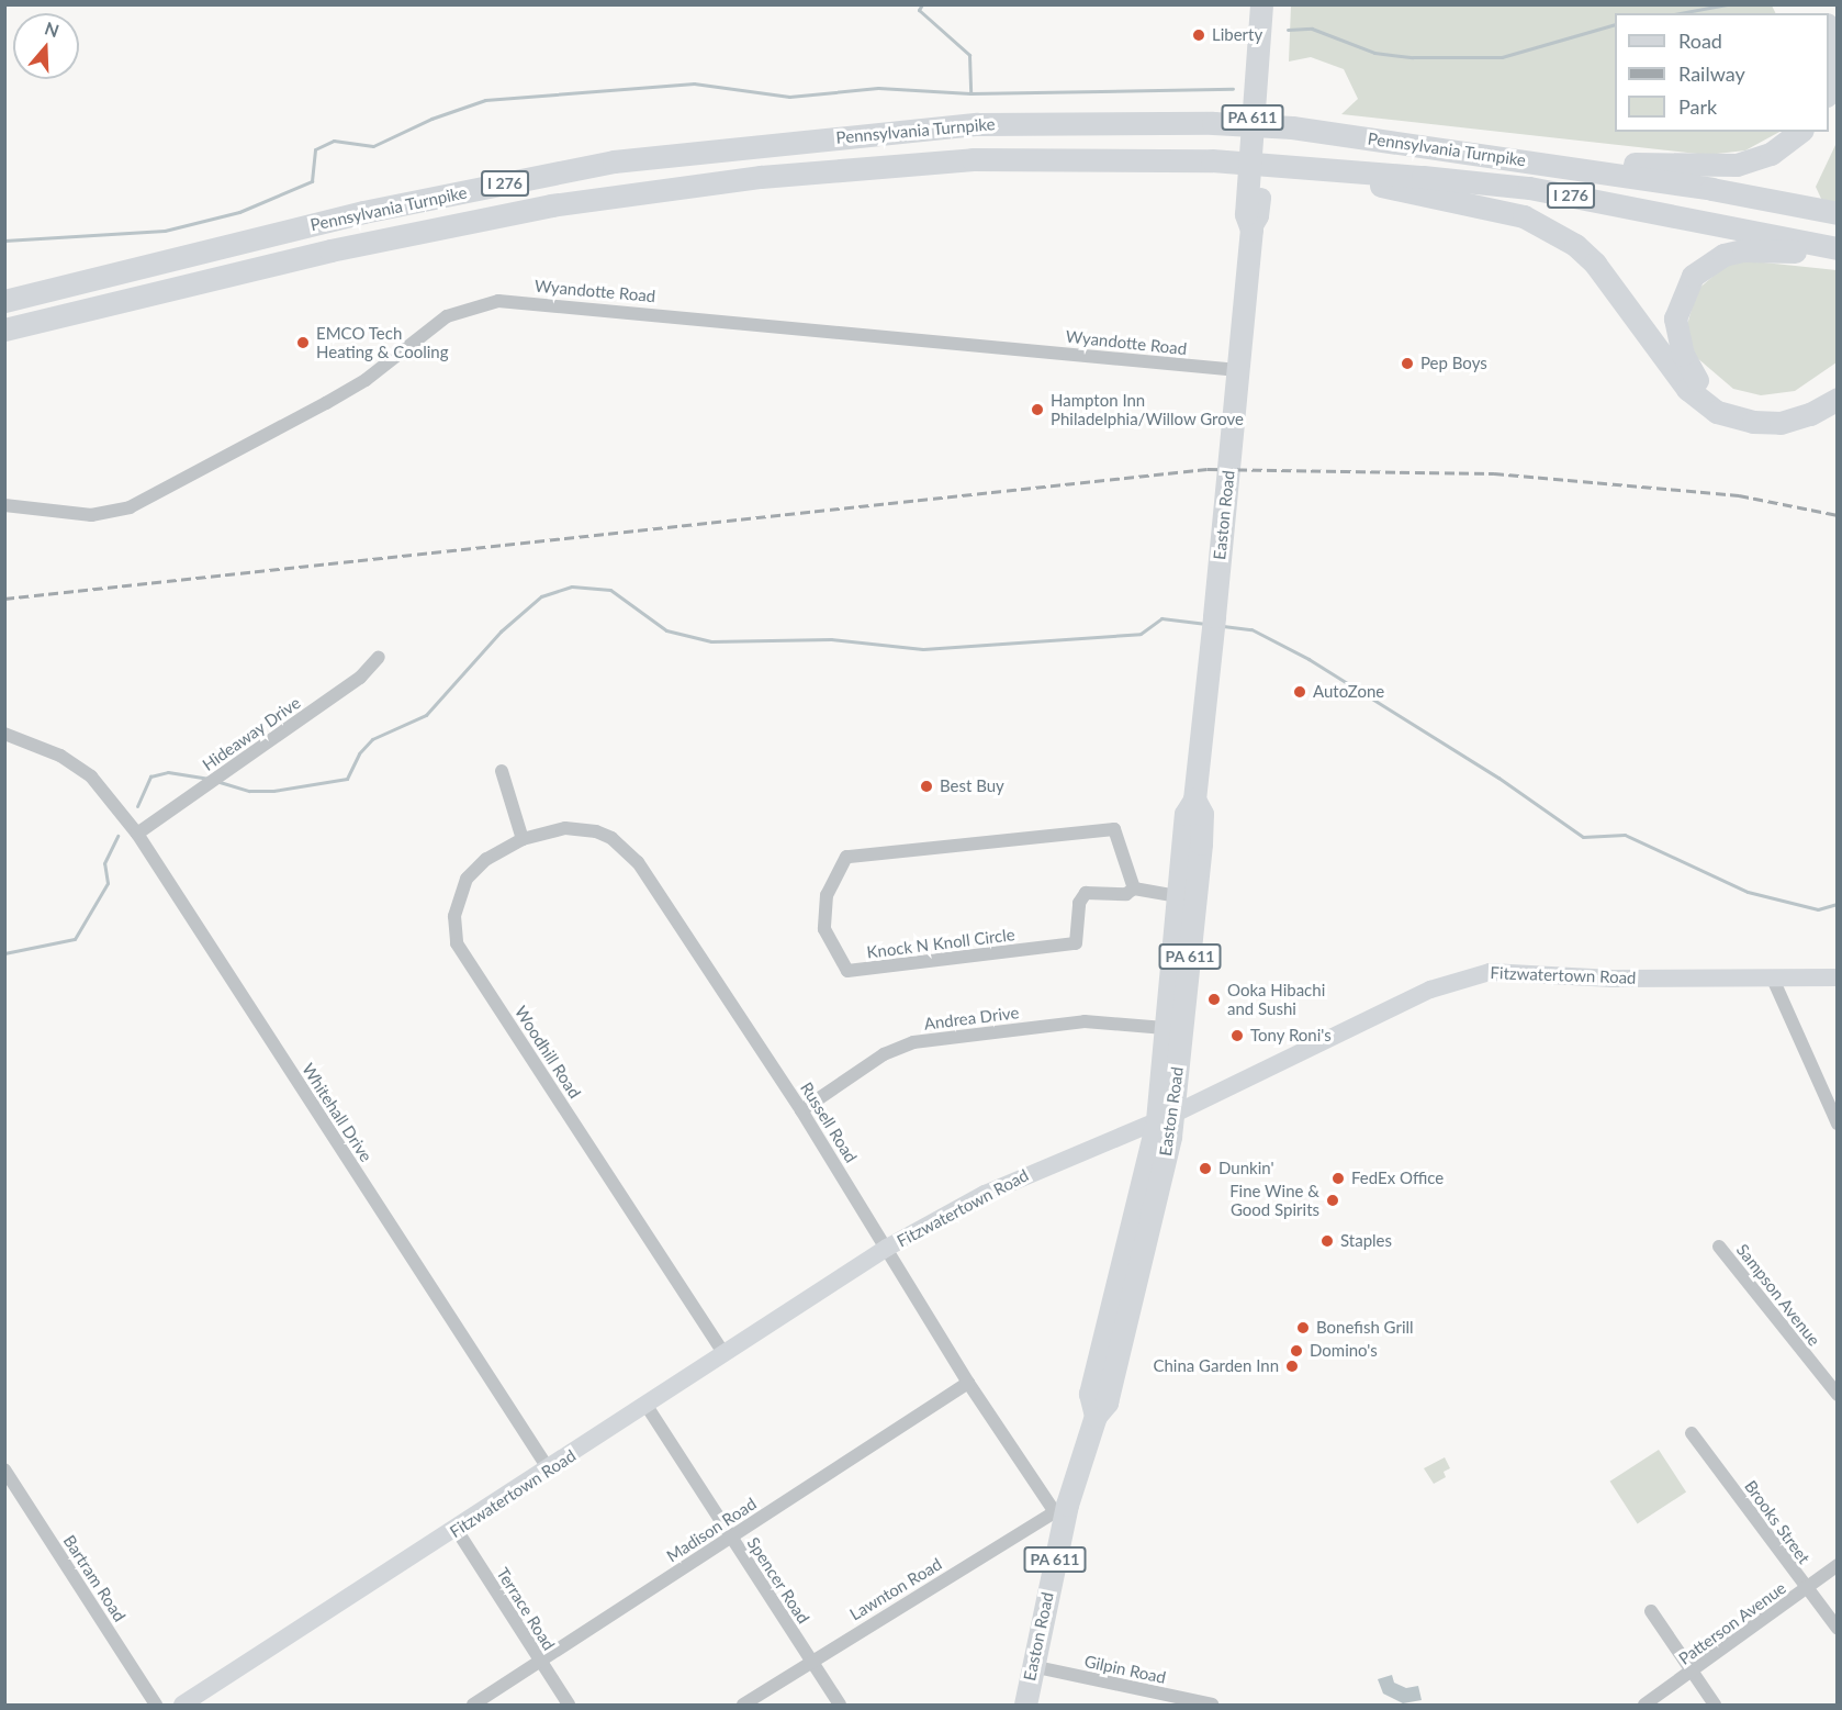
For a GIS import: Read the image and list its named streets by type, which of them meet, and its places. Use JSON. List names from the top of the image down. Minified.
{"streets":{"highway":["PA 611","Pennsylvania Turnpike","I 276","Easton Road"],"street":["Wyandotte Road","Hideaway Drive","Knock N Knoll Circle","Fitzwatertown Road","Andrea Drive","Woodhill Road","Whitehall Drive","Russell Road","Sampson Avenue","Brooks Street","Madison Road","Bartram Road","Spencer Road","Lawnton Road","Terrace Road","Patterson Avenue","Gilpin Road"]},"crossings":[["Wyandotte Road","Easton Road"],["Easton Road","Knock N Knoll Circle"],["Easton Road","Fitzwatertown Road"],["Easton Road","Andrea Drive"],["Easton Road","Russell Road"],["Easton Road","Lawnton Road"],["Easton Road","Gilpin Road"],["Hideaway Drive","Whitehall Drive"],["Fitzwatertown Road","Woodhill Road"],["Fitzwatertown Road","Whitehall Drive"],["Fitzwatertown Road","Russell Road"],["Fitzwatertown Road","Spencer Road"],["Fitzwatertown Road","Terrace Road"],["Andrea Drive","Russell Road"],["Woodhill Road","Russell Road"],["Russell Road","Madison Road"],["Russell Road","Lawnton Road"],["Brooks Street","Patterson Avenue"],["Madison Road","Spencer Road"],["Madison Road","Terrace Road"],["Spencer Road","Lawnton Road"]],"places":["Liberty","EMCO Tech Heating & Cooling","Pep Boys","Hampton Inn Philadelphia/Willow Grove","AutoZone","Best Buy","Ooka Hibachi and Sushi","Tony Roni's","Dunkin'","FedEx Office","Fine Wine & Good Spirits","Staples","Bonefish Grill","Domino's","China Garden Inn"],"legend":["Road","Railway","Park"],"north":"top"}
